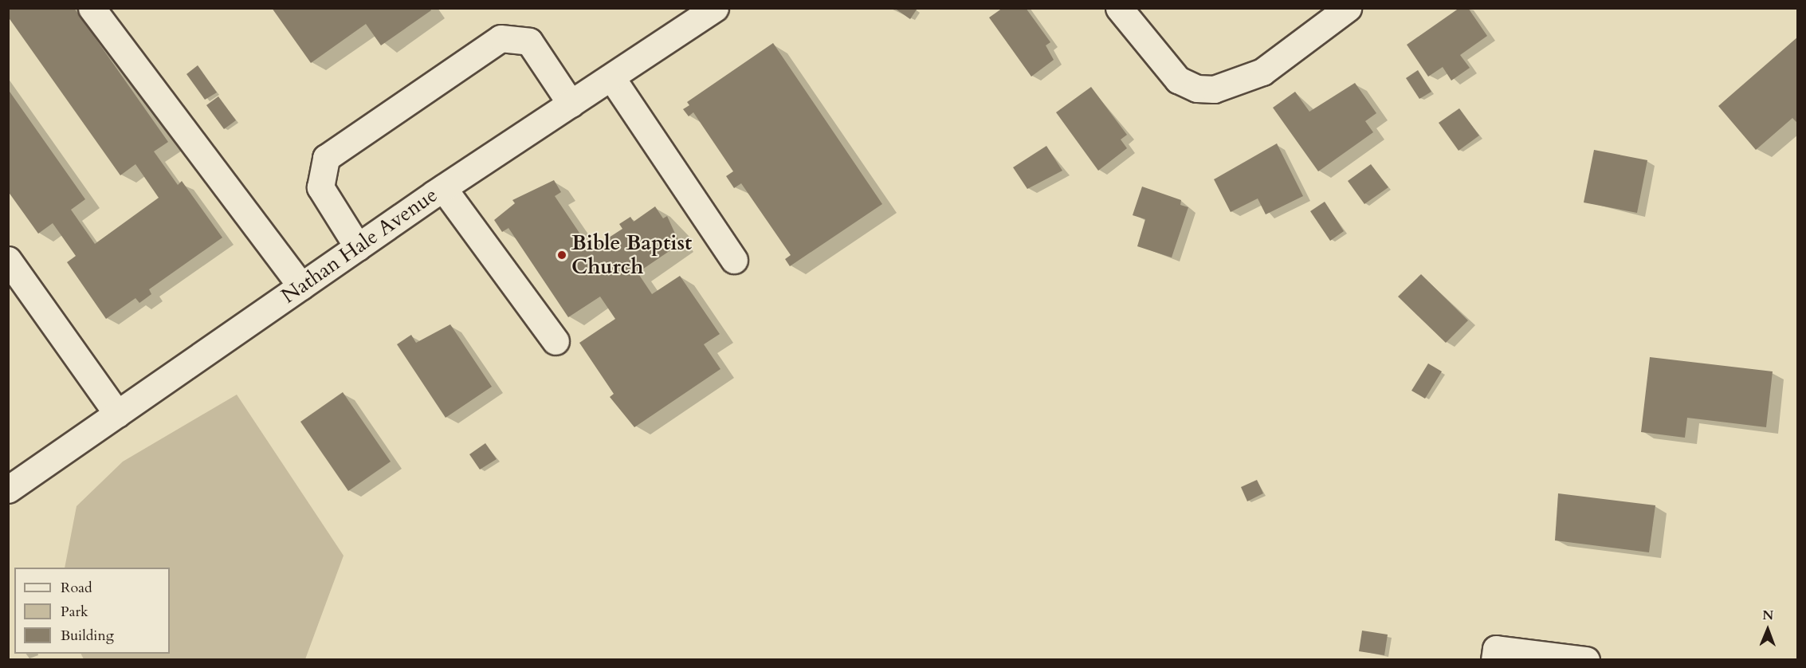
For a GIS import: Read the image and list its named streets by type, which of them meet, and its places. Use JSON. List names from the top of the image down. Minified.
{"streets":{"street":["Nathan Hale Avenue"]},"places":["Bible Baptist Church"],"legend":["Road","Park","Building"],"north":"top"}
